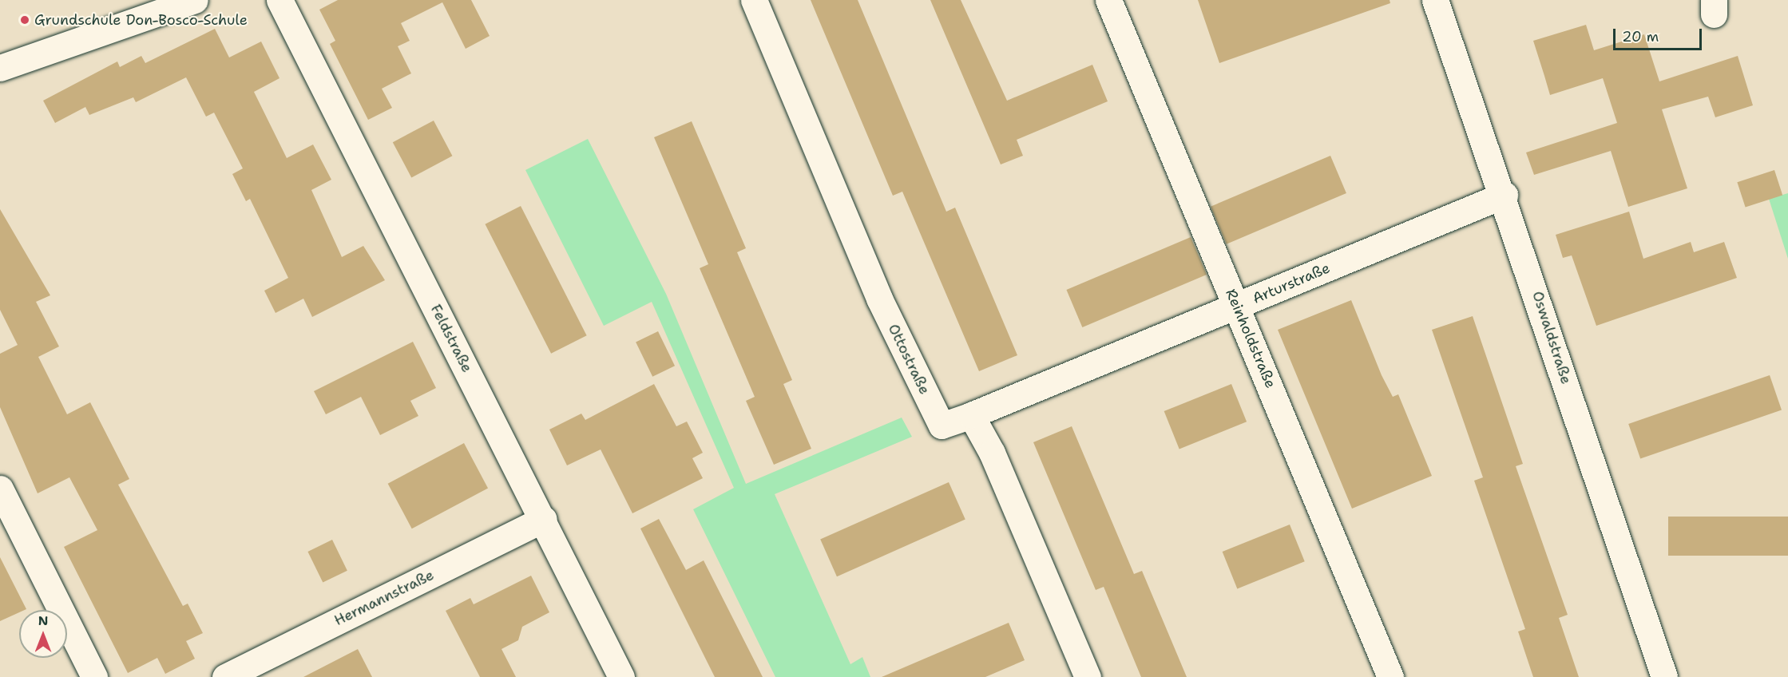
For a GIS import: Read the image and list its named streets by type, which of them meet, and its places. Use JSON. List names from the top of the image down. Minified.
{"streets":{"street":["Arturstraße","Oswaldstraße","Feldstraße","Reinholdstraße","Ottostraße","Hermannstraße"]},"crossings":[["Arturstraße","Oswaldstraße"],["Arturstraße","Reinholdstraße"],["Arturstraße","Ottostraße"],["Feldstraße","Hermannstraße"]],"places":["Grundschule Don-Bosco-Schule"],"scale_bar":"20 m","north":"top"}
